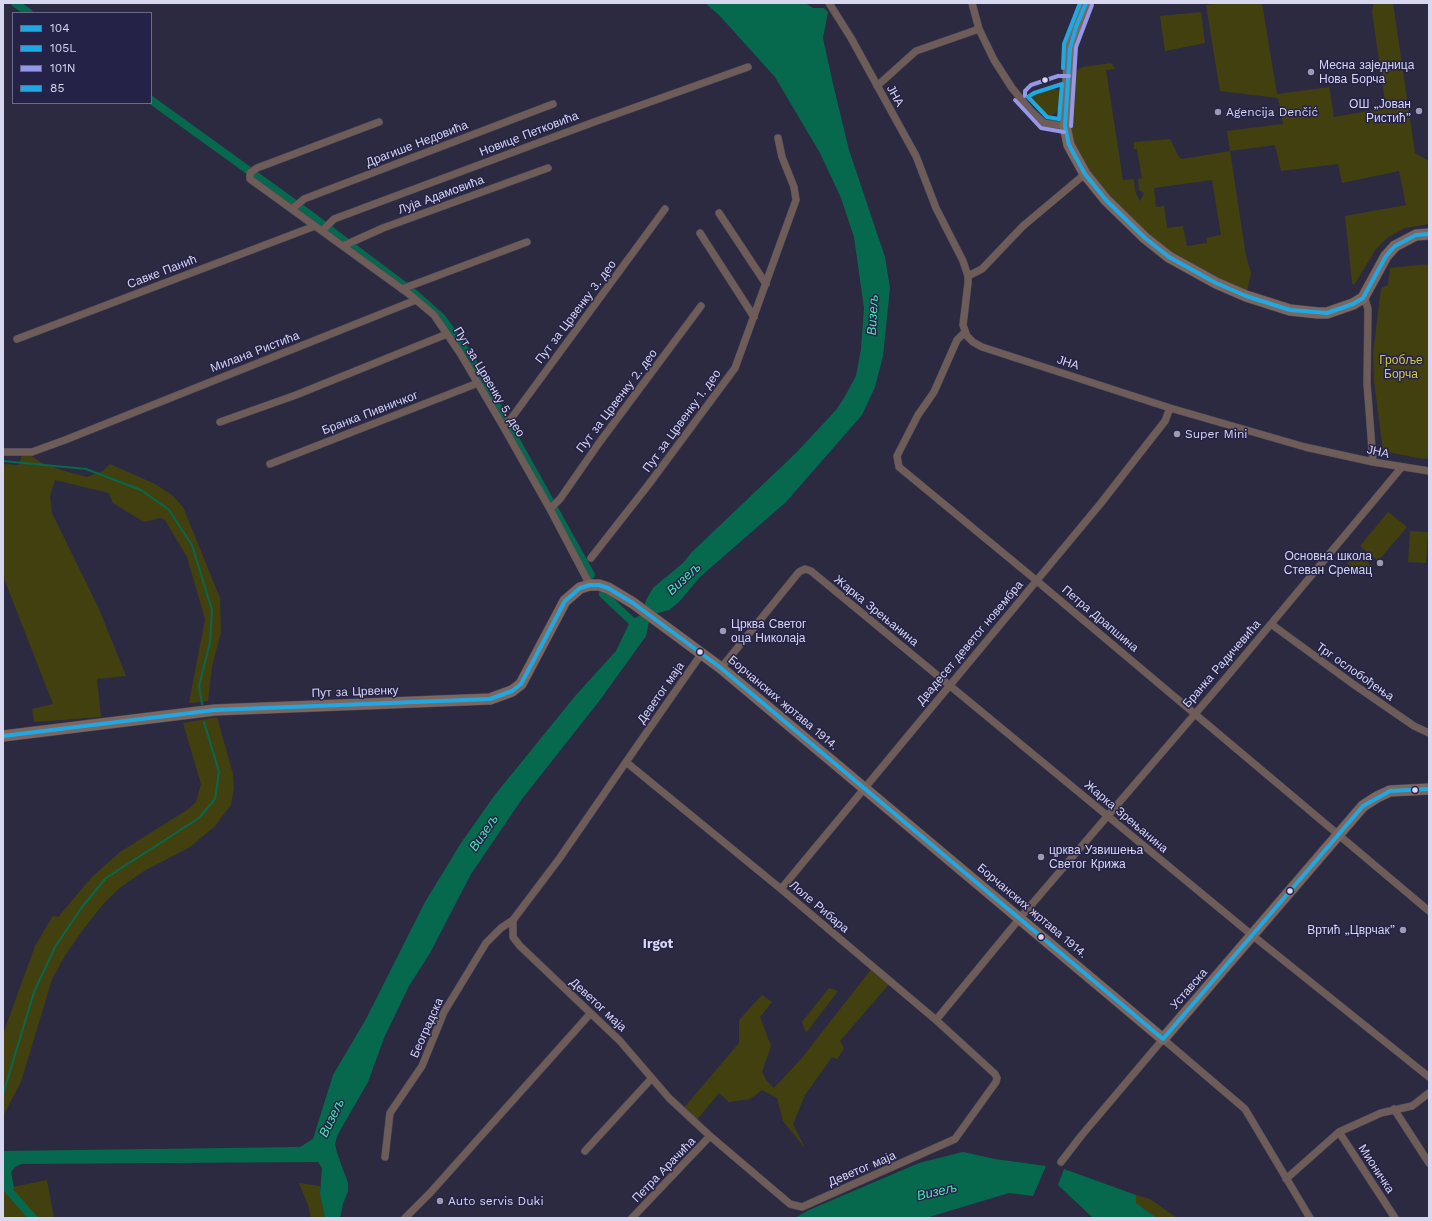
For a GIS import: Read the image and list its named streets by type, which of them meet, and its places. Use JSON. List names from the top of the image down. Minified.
{"streets":{"street":["ЈНА","Новице Петковића","Драгише Недовића","Луја Адамовића","Савке Панић","Пут за Црвенку 3. део","Милана Ристића","Пут за Црвенку 5. део","Пут за Црвенку 2. део","Бранка Пивничког","Пут за Црвенку 1. део","Жарка Зрењанина","Петра Драпшина","Двадесет деветог новембра","Бранка Радичевића","Трг ослобођења","Пут за Црвенку","Деветог маја","Борчанских жртава 1914.","Лоле Рибара","Уставска","Београдска","Мионичка","Петра Арачића"]},"crossings":[["ЈНА","Петра Драпшина"],["ЈНА","Двадесет деветог новембра"],["ЈНА","Бранка Радичевића"],["Новице Петковића","Пут за Црвенку 5. део"],["Драгише Недовића","Пут за Црвенку 5. део"],["Луја Адамовића","Пут за Црвенку 5. део"],["Савке Панић","Пут за Црвенку 5. део"],["Пут за Црвенку 3. део","Пут за Црвенку 5. део"],["Милана Ристића","Пут за Црвенку 5. део"],["Пут за Црвенку 5. део","Пут за Црвенку 2. део"],["Пут за Црвенку 5. део","Бранка Пивничког"],["Пут за Црвенку 5. део","Пут за Црвенку"],["Пут за Црвенку 5. део","Борчанских жртава 1914."],["Жарка Зрењанина","Двадесет деветог новембра"],["Жарка Зрењанина","Бранка Радичевића"],["Жарка Зрењанина","Борчанских жртава 1914."],["Жарка Зрењанина","Уставска"],["Петра Драпшина","Двадесет деветог новембра"],["Петра Драпшина","Бранка Радичевића"],["Петра Драпшина","Уставска"],["Двадесет деветог новембра","Борчанских жртава 1914."],["Двадесет деветог новембра","Лоле Рибара"],["Бранка Радичевића","Трг ослобођења"],["Бранка Радичевића","Борчанских жртава 1914."],["Бранка Радичевића","Лоле Рибара"],["Пут за Црвенку","Борчанских жртава 1914."],["Деветог маја","Борчанских жртава 1914."],["Деветог маја","Лоле Рибара"],["Деветог маја","Београдска"],["Деветог маја","Петра Арачића"],["Борчанских жртава 1914.","Уставска"]],"districts":["Irgot"],"water":["Визељ"],"parks":["Гробље Борча"],"places":["Месна заједница Нова Борча","ОШ „Јован Ристић”","Agencija Denčić","Super Mini","Основна школа Стеван Сремац","Црква Светог оца Николаја","црква Узвишења Светог Крижа","Вртић „Цврчак”","Auto servis Duki"],"lines":["transit line 105L","transit line 85","transit line 101N","transit line 104"],"legend":["104","105L","101N","85"]}
